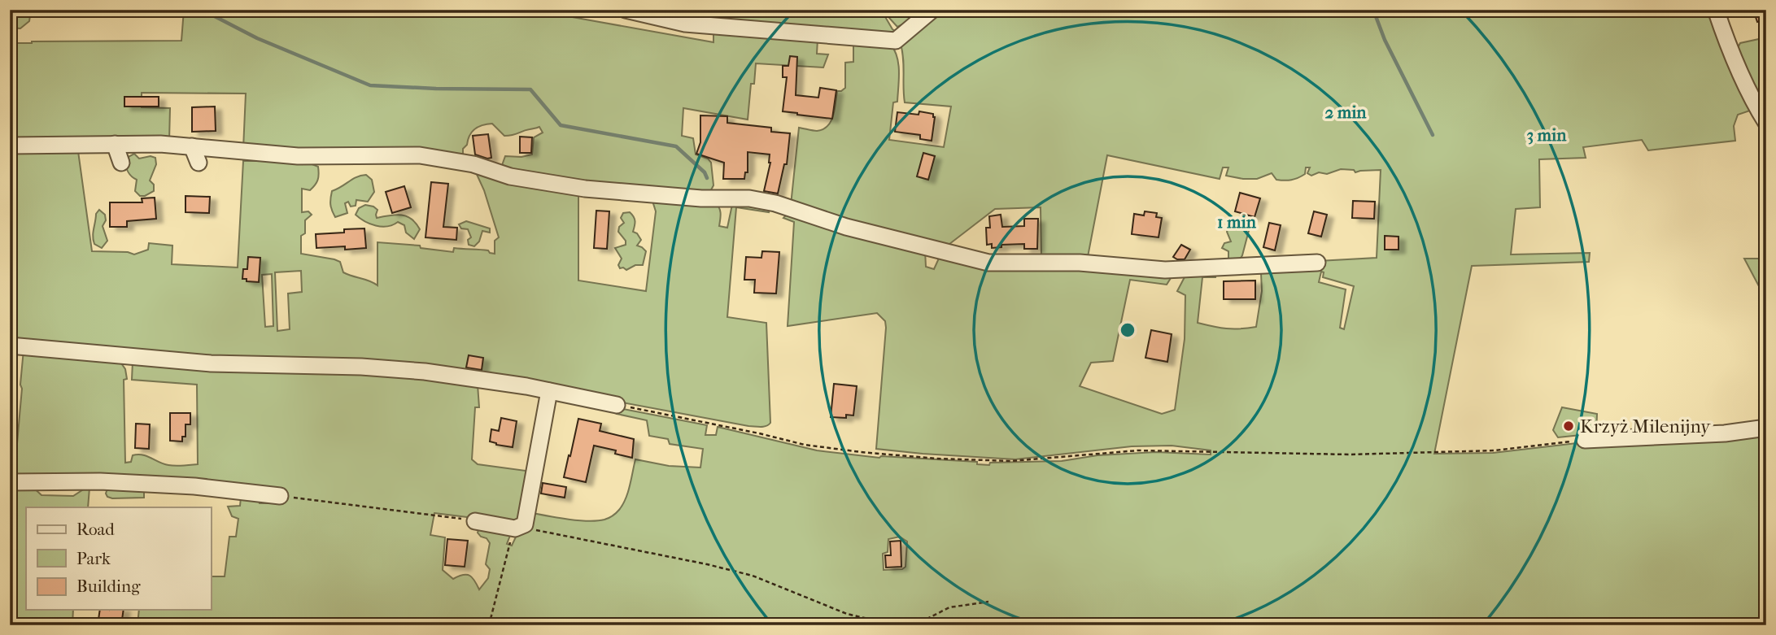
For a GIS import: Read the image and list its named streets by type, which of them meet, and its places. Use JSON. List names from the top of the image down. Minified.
{"places":["Krzyż Milenijny"],"legend":["Road","Park","Building"],"rings":["2 min","3 min","1 min"]}
